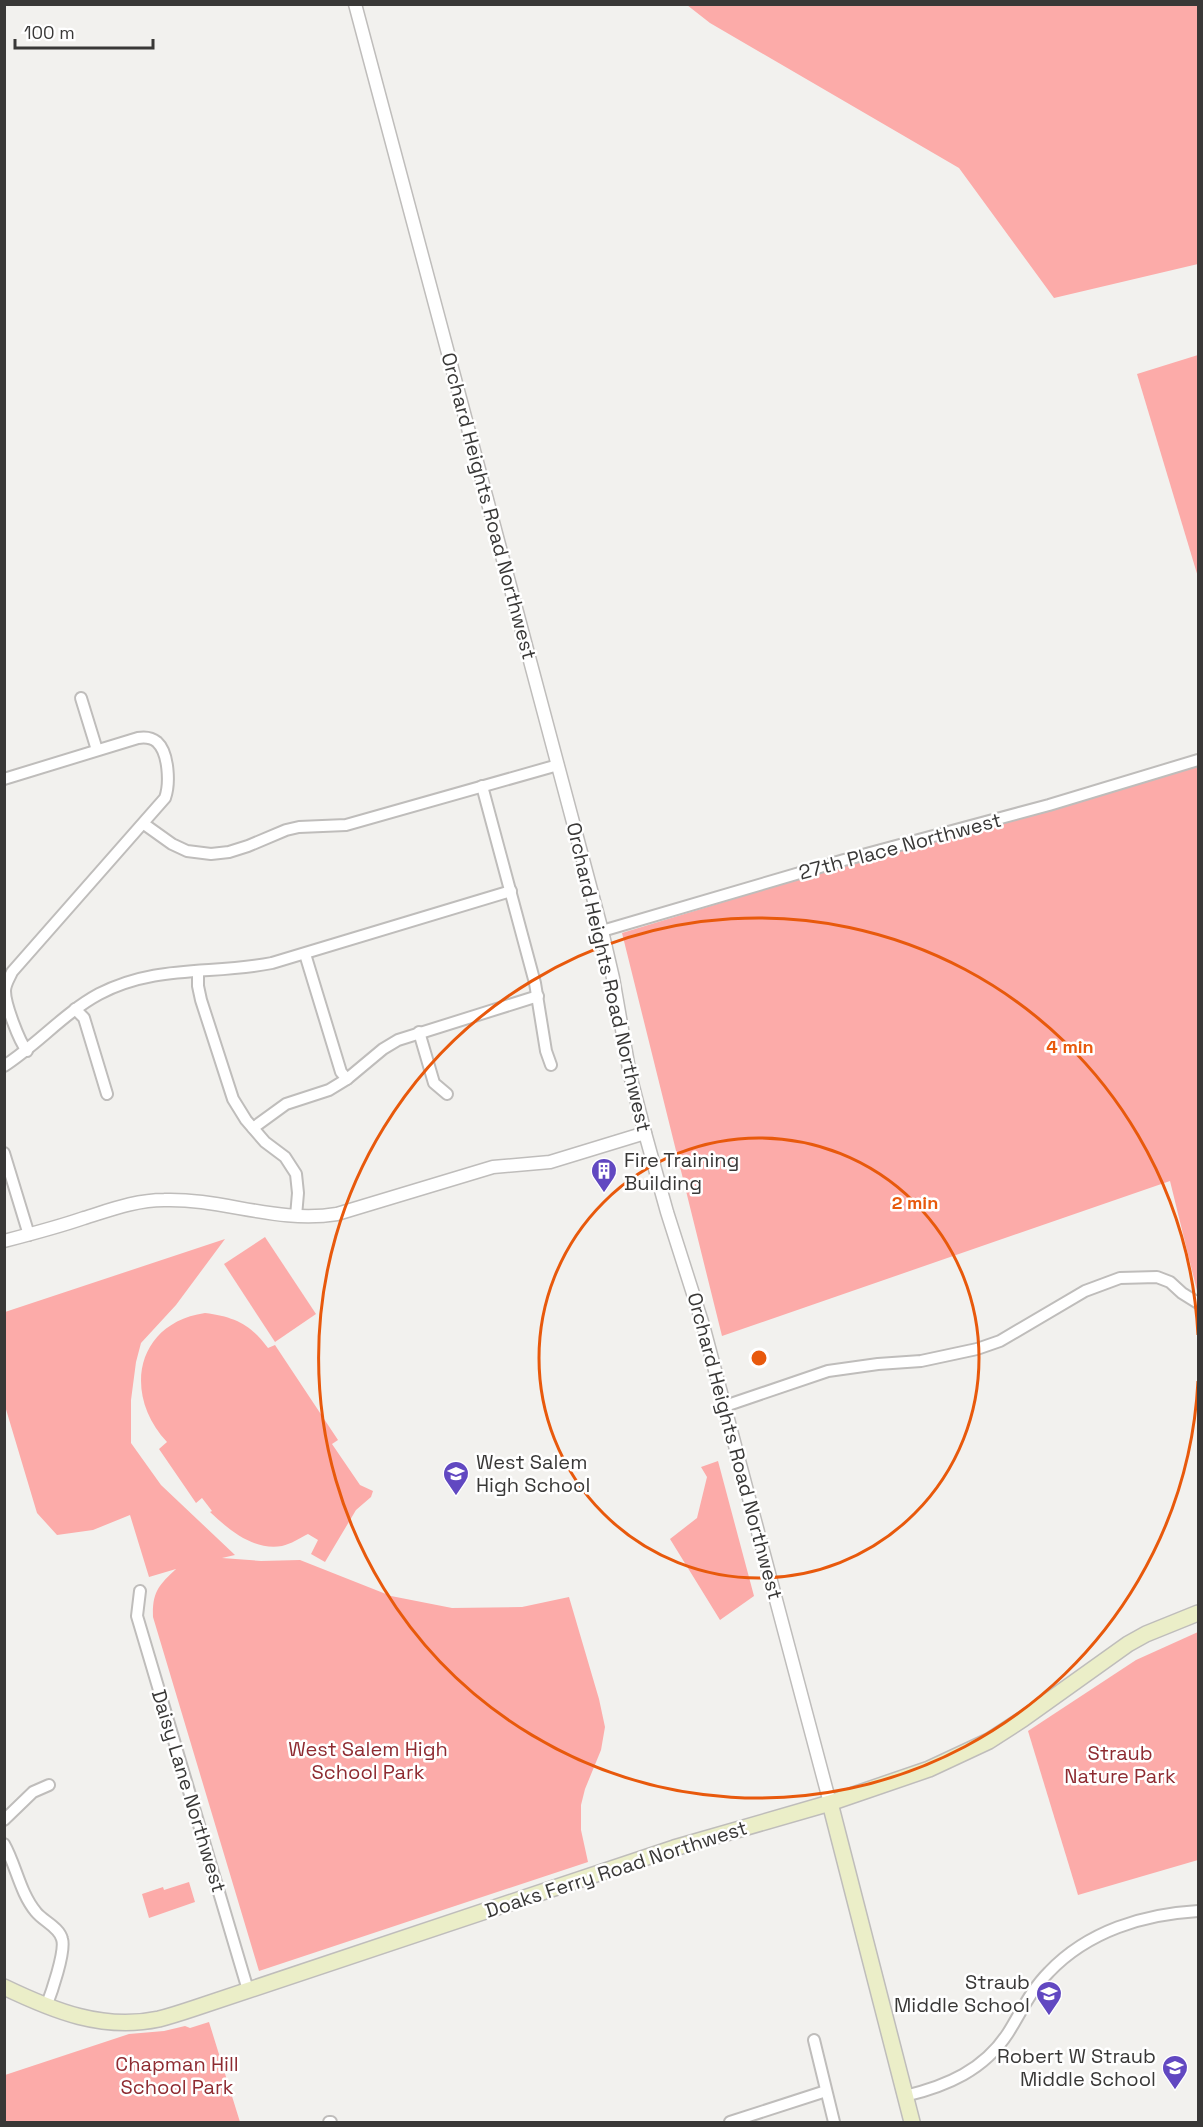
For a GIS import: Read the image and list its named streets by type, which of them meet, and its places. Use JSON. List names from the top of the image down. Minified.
{"streets":{"main road":["Orchard Heights Road Northwest","Doaks Ferry Road Northwest"],"street":["27th Place Northwest","Daisy Lane Northwest"]},"crossings":[["Orchard Heights Road Northwest","27th Place Northwest"],["Orchard Heights Road Northwest","Doaks Ferry Road Northwest"],["Daisy Lane Northwest","Doaks Ferry Road Northwest"]],"parks":["West Salem High School Park","Straub Nature Park","Chapman Hill School Park"],"places":{"building":["Fire Training Building"],"school or university":["West Salem High School","Straub Middle School","Robert W Straub Middle School"]},"scale_bar":"100 m","rings":["4 min","2 min"]}
